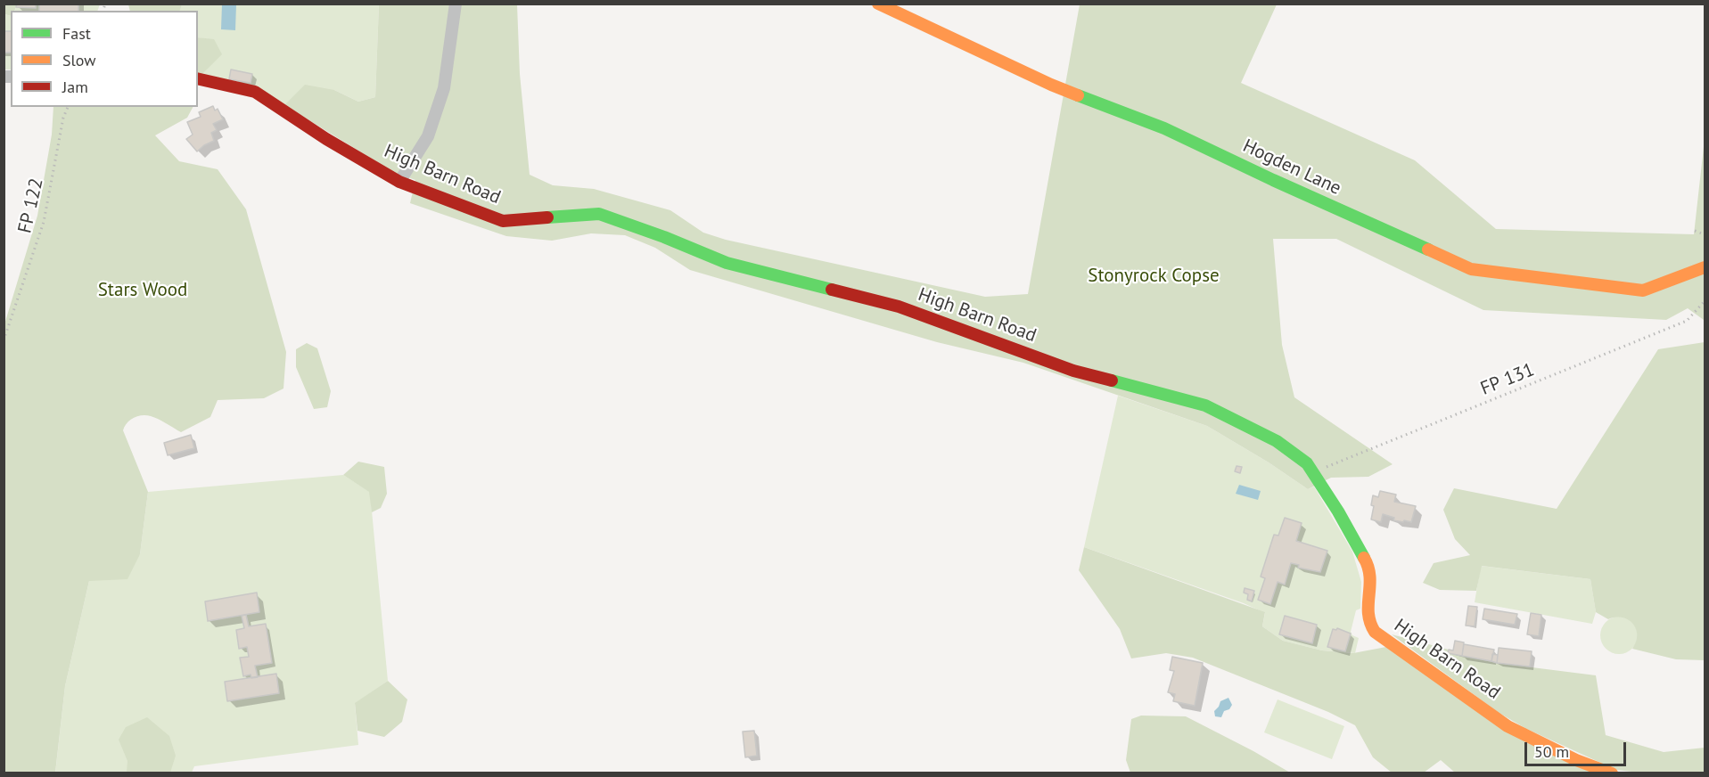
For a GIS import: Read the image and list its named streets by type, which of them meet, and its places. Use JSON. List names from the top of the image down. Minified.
{"streets":{"street":["Hogden Lane","High Barn Road"],"path":["FP 122","FP 131"]},"crossings":[["High Barn Road","FP 131"]],"parks":["Stonyrock Copse","Stars Wood"],"legend":["Fast","Slow","Jam"],"scale_bar":"50 m"}
